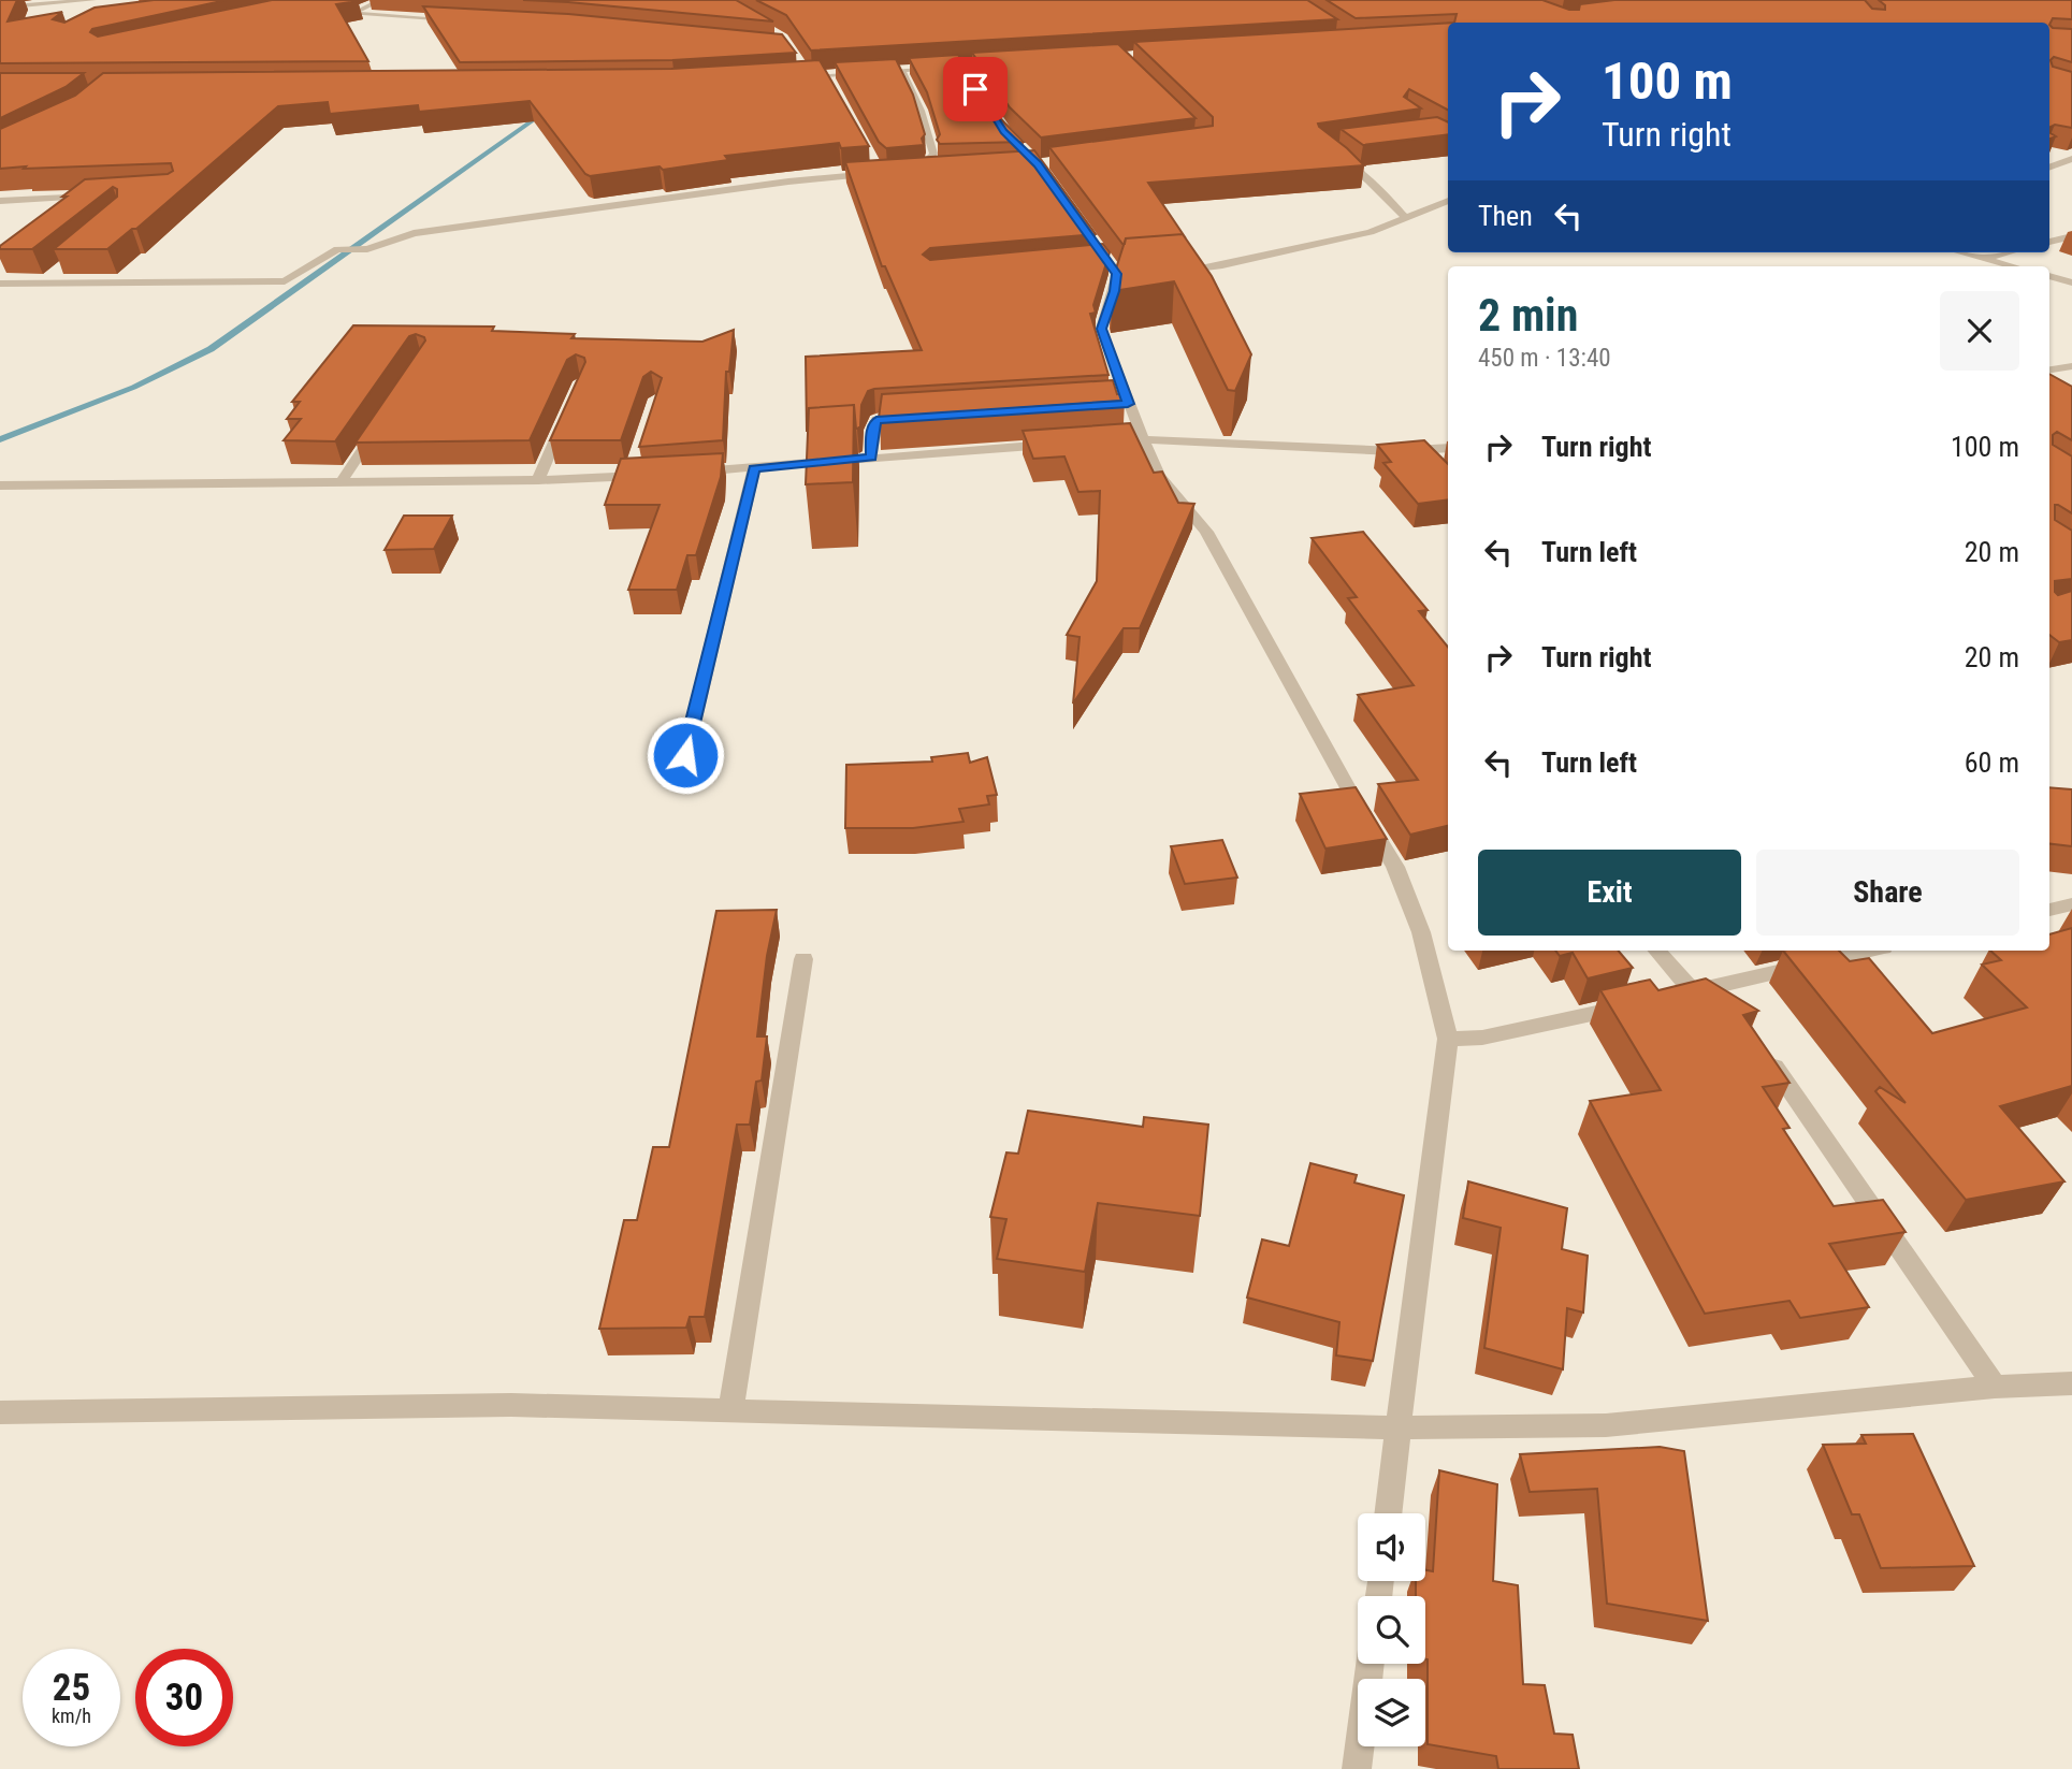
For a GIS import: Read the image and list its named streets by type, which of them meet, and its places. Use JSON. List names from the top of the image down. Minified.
{"page":{"turn":["100 m","Turn right"],"then":"Then","heading":["2 min","450 m · 13:40"],"list":[{"name":"Turn right","value":"100 m"},{"name":"Turn left","value":"20 m"},{"name":"Turn right","value":"20 m"},{"name":"Turn left","value":"60 m"}],"buttons":["Exit","Share"],"speed":"25 km/h","limit":"30"}}
